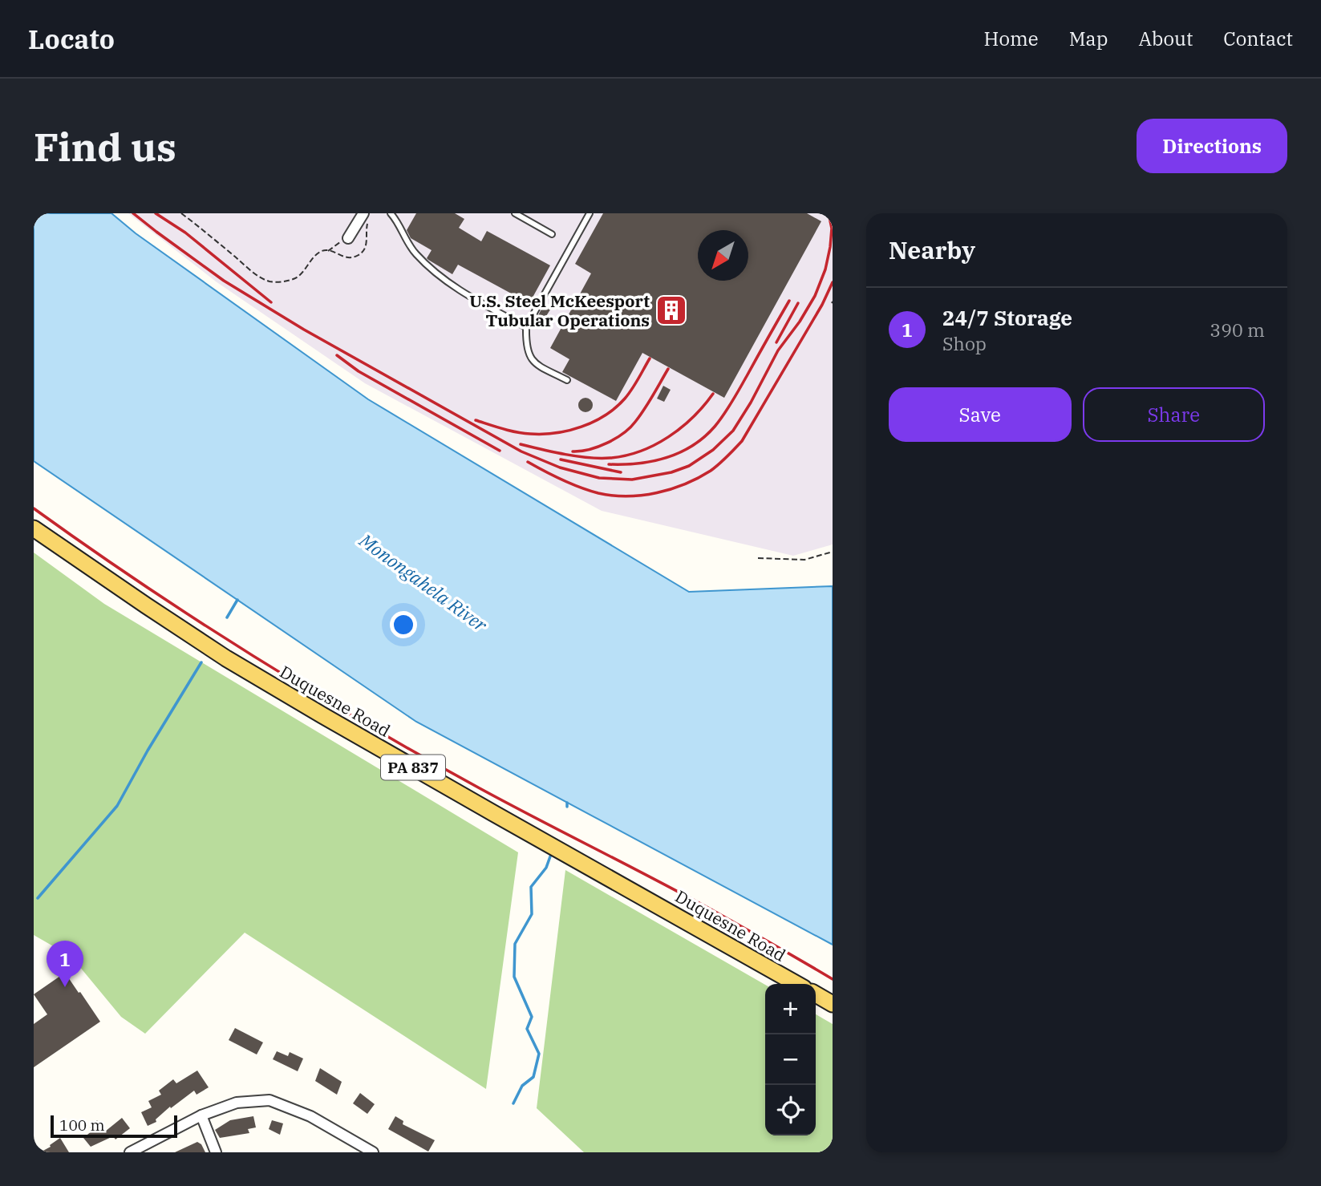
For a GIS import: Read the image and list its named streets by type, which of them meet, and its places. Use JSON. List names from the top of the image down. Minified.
{"streets":{"main road":["Duquesne Road","PA 837"]},"water":["Monongahela River"],"places":{"building":["U.S. Steel McKeesport Tubular Operations"]},"scale_bar":"100 m","north":"bottom left","page":{"header":"Locato","nav":["Home","Map","About","Contact"],"buttons":["Directions",["Save","Share"]],"title":"Find us","heading":"Nearby","list":[{"mark":"1","name":"24/7 Storage","note":"Shop","value":"390 m"}],"pins":"1","map_buttons":["+","−"],"scale":"100 m"}}
